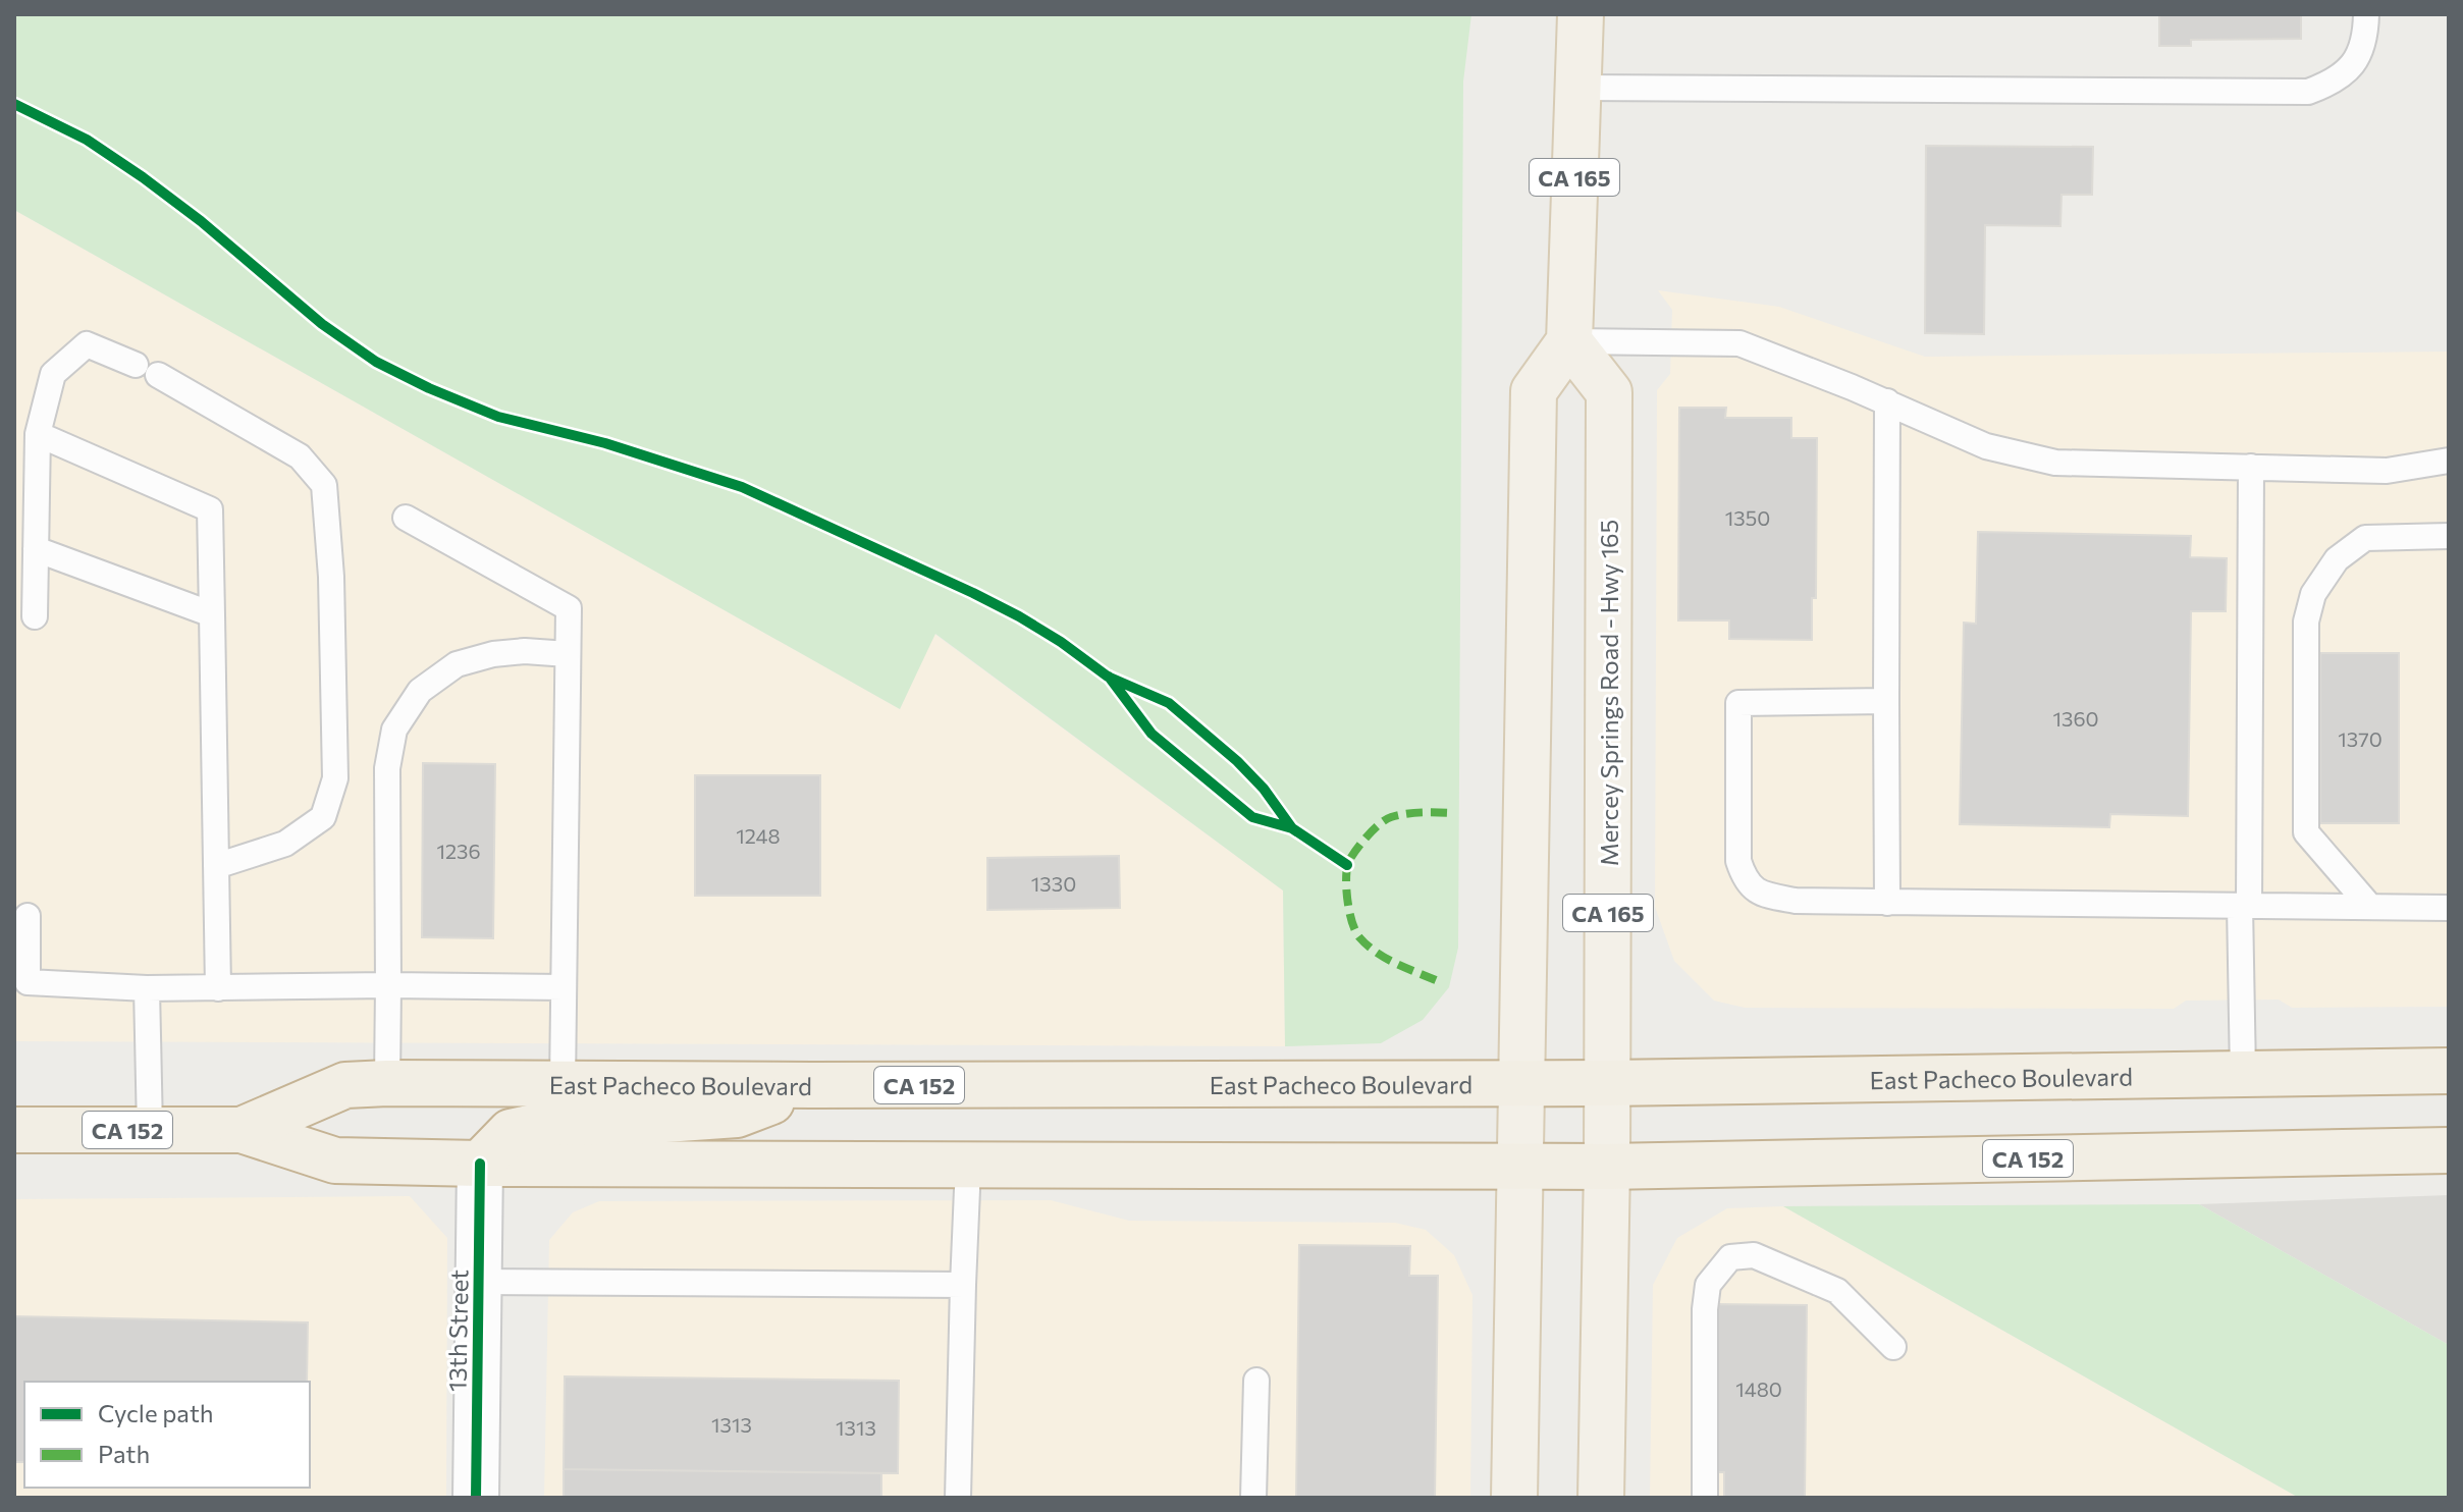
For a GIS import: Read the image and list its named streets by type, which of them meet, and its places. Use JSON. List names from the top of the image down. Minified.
{"streets":{"highway":["East Pacheco Boulevard","CA 152"],"main road":["CA 165","Mercey Springs Road - Hwy 165"],"street":["13th Street"]},"crossings":[["CA 165","Mercey Springs Road - Hwy 165"],["Mercey Springs Road - Hwy 165","East Pacheco Boulevard"],["East Pacheco Boulevard","13th Street"]],"house_numbers":["1350","1360","1370","1248","1236","1330","1480","1313","1313"],"legend":["Cycle path","Path"]}
